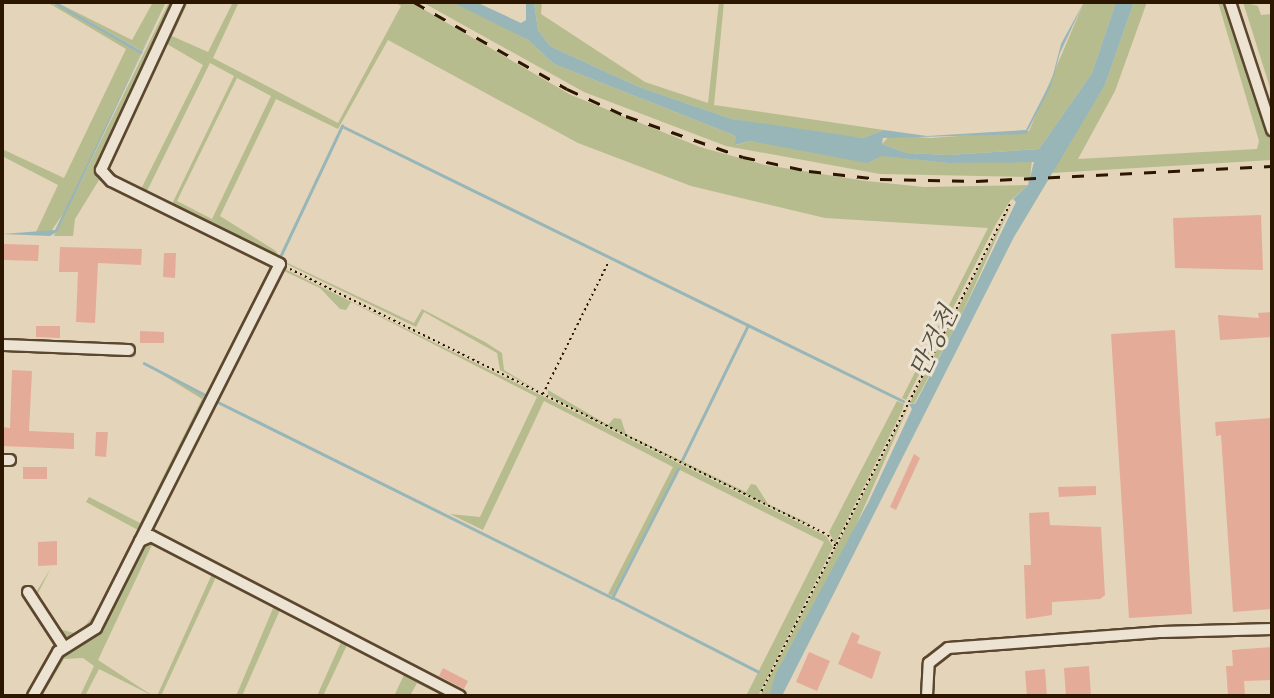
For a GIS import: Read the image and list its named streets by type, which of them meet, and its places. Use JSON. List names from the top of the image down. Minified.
{"water":["만겅천"]}
